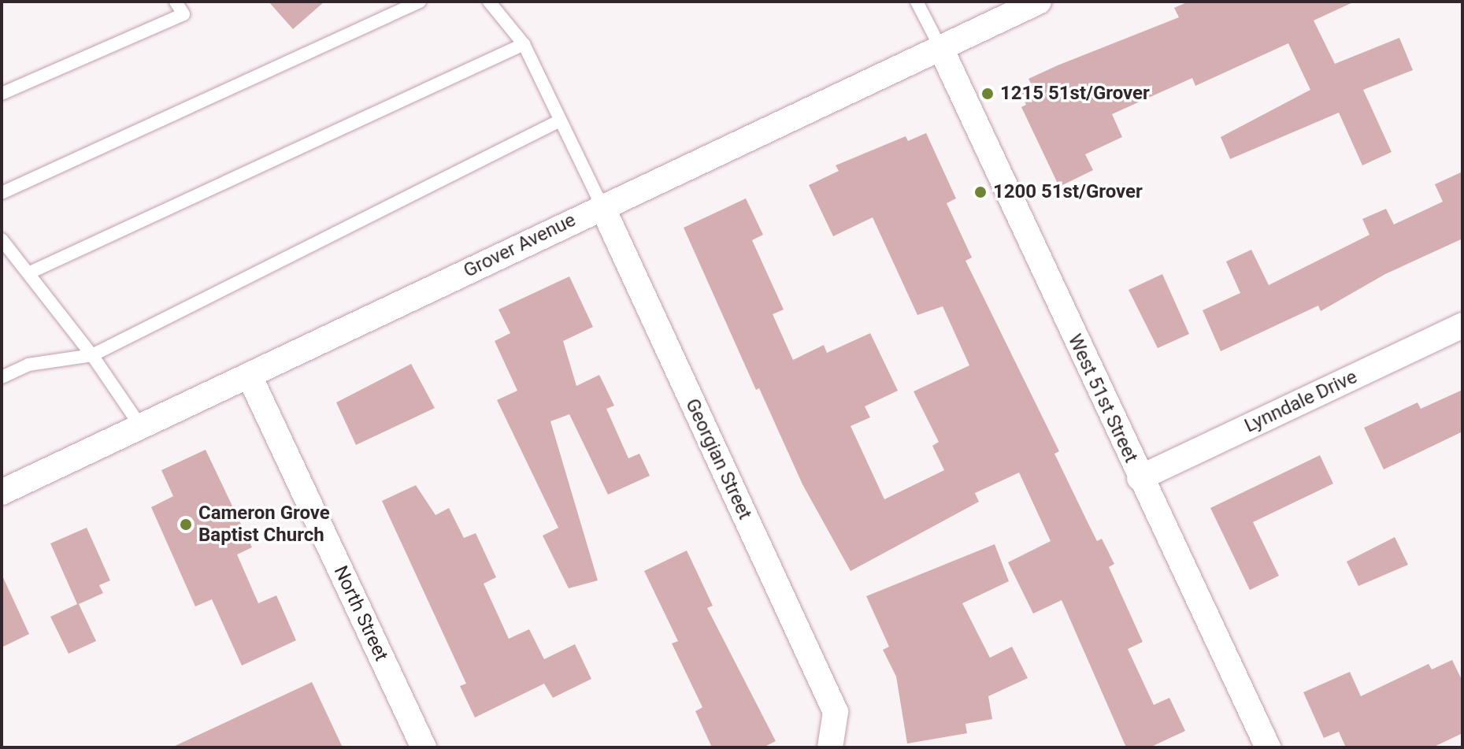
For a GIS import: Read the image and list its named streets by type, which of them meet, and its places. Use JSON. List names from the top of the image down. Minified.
{"streets":{"street":["Grover Avenue","West 51st Street","Lynndale Drive","Georgian Street","North Street"]},"crossings":[["Grover Avenue","West 51st Street"],["Grover Avenue","Georgian Street"],["Grover Avenue","North Street"],["West 51st Street","Lynndale Drive"]],"places":["1215 51st/Grover","1200 51st/Grover","Cameron Grove Baptist Church"]}
